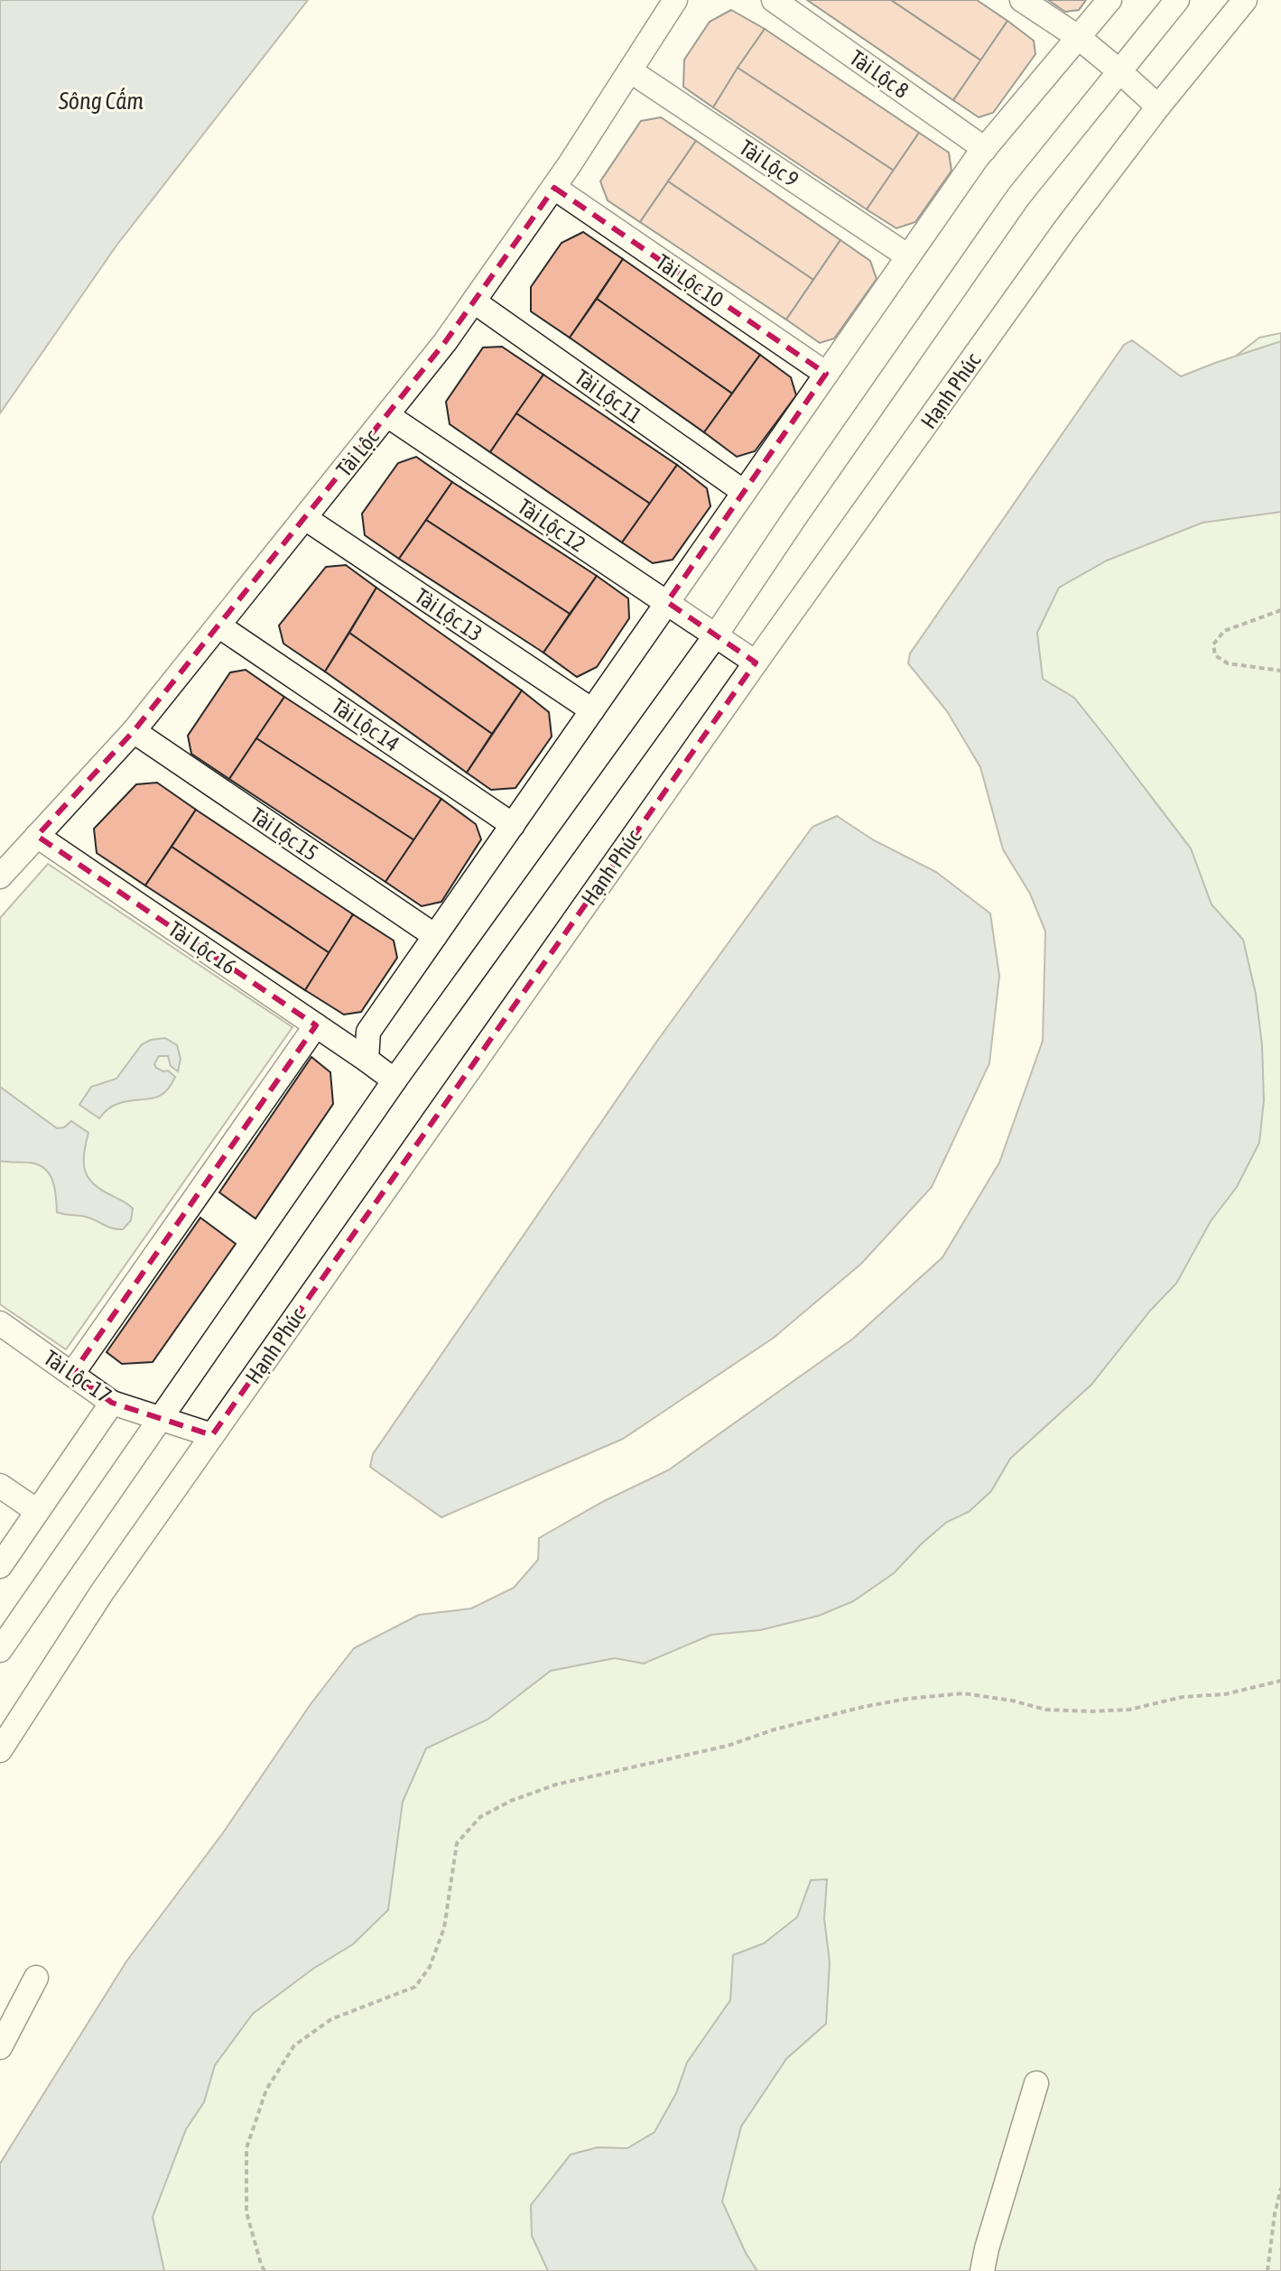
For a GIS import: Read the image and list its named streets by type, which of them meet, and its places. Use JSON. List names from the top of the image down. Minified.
{"streets":{"street":["Tài Lộc 8","Tài Lộc 9","Tài Lộc 10","Hạnh Phúc","Tài Lộc 11","Tài Lộc","Tài Lộc 12","Tài Lộc 13","Tài Lộc 14","Tài Lộc 15","Tài Lộc 16","Tài Lộc 17"]},"crossings":[["Tài Lộc 9","Tài Lộc"],["Tài Lộc 10","Tài Lộc"],["Hạnh Phúc","Tài Lộc 12"],["Hạnh Phúc","Tài Lộc 17"],["Tài Lộc 11","Tài Lộc"],["Tài Lộc","Tài Lộc 12"],["Tài Lộc","Tài Lộc 13"],["Tài Lộc","Tài Lộc 14"],["Tài Lộc","Tài Lộc 15"],["Tài Lộc","Tài Lộc 16"]],"water":["Sông Cấm"]}
